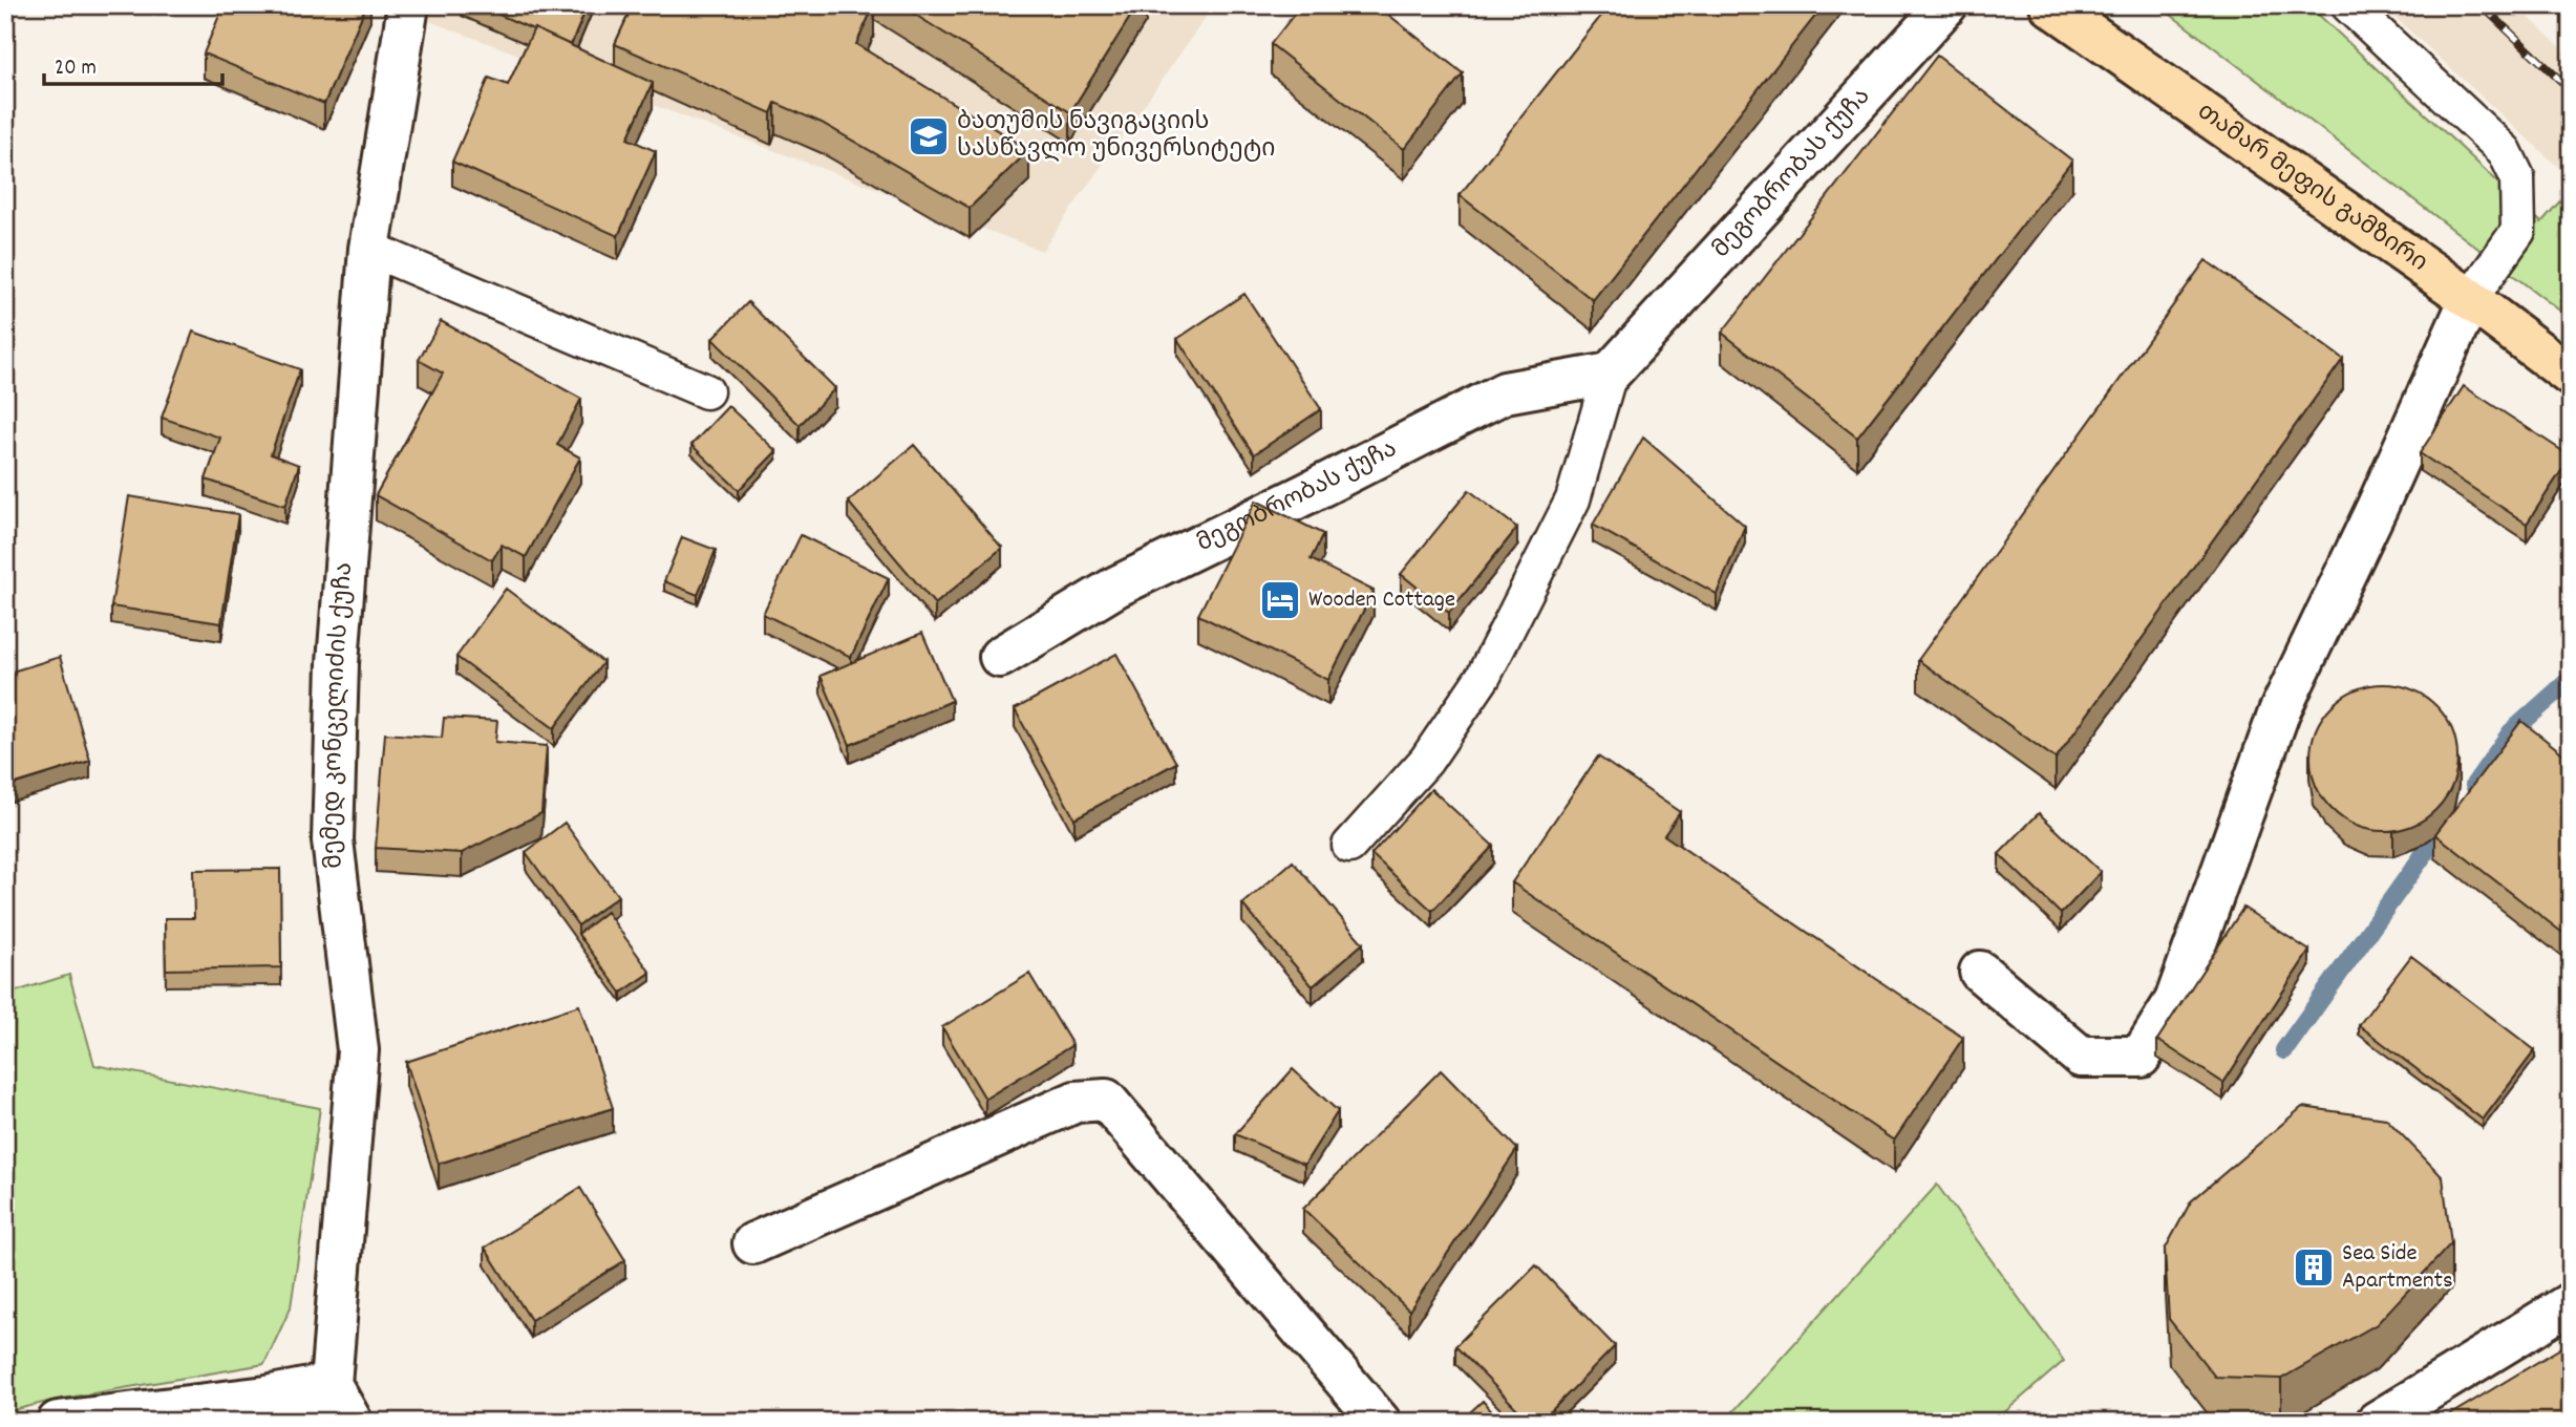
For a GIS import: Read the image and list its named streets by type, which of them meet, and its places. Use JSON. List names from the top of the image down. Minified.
{"streets":{"main road":["თამარ მეფის გამზირი"],"street":["მეგობრობას ქუჩა","მემედ კონცელიძის ქუჩა"]},"places":{"school or university":["ბათუმის ნავიგაციის სასწავლო უნივერსიტეტი"],"hotel":["Wooden Cottage"],"building":["Sea Side Apartments"]},"scale_bar":"20 m"}
